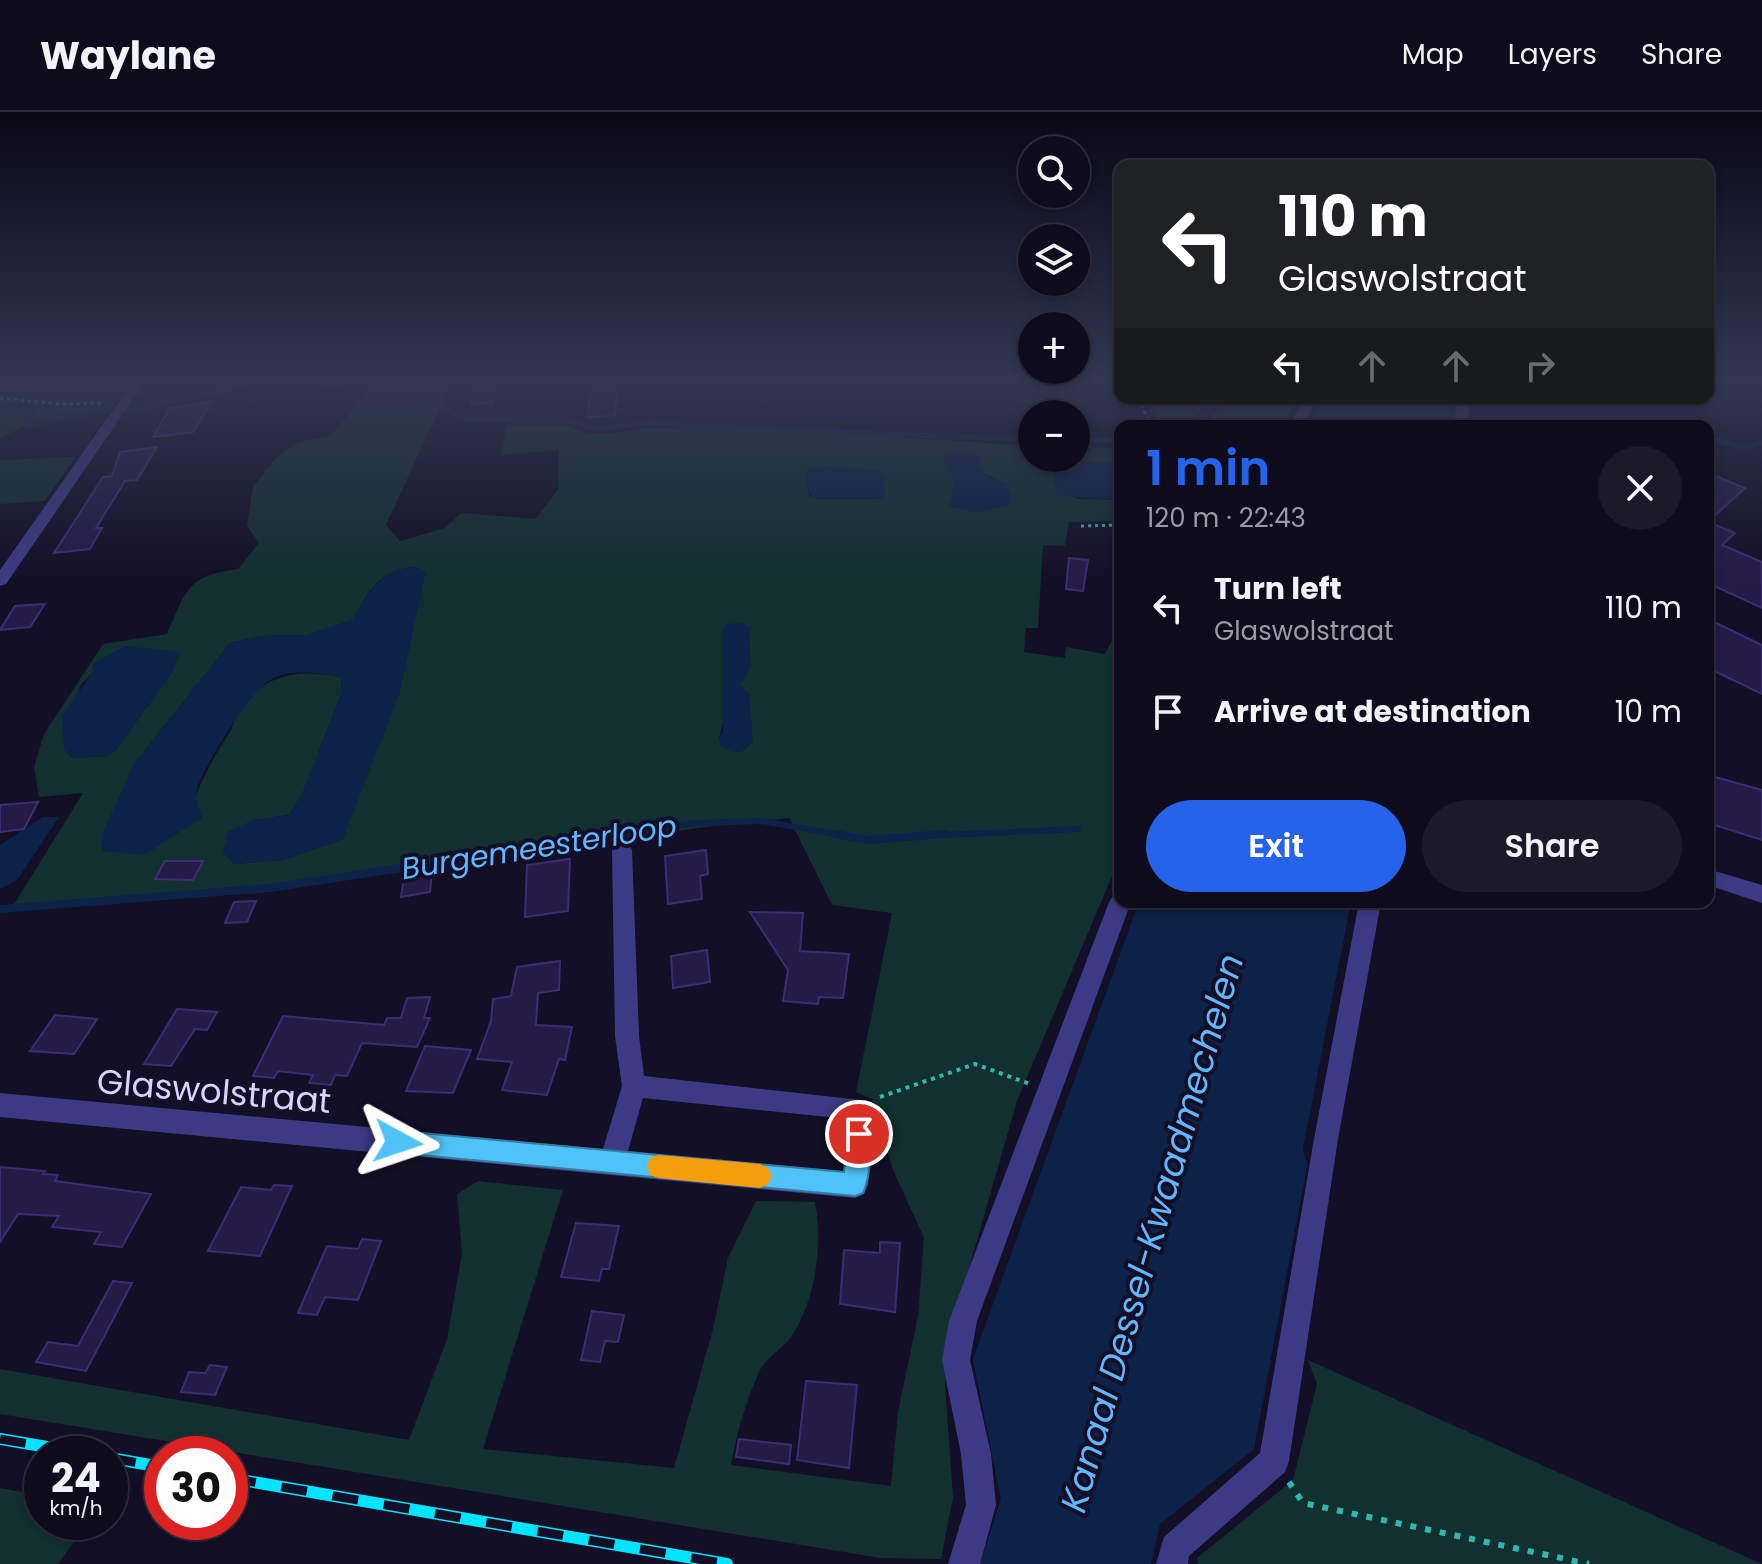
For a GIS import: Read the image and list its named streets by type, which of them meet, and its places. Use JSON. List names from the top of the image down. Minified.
{"streets":{"street":["Glaswolstraat"]},"water":["Burgemeesterloop","Kanaal Dessel-Kwaadmechelen"],"page":{"header":"Waylane","nav":["Map","Layers","Share"],"map_buttons":["+","−"],"turn":["110 m","Glaswolstraat"],"heading":["1 min","120 m · 22:43"],"list":[{"name":"Turn left","note":"Glaswolstraat","value":"110 m"},{"name":"Arrive at destination","value":"10 m"}],"buttons":["Exit","Share"],"speed":"24 km/h","limit":"30"}}
